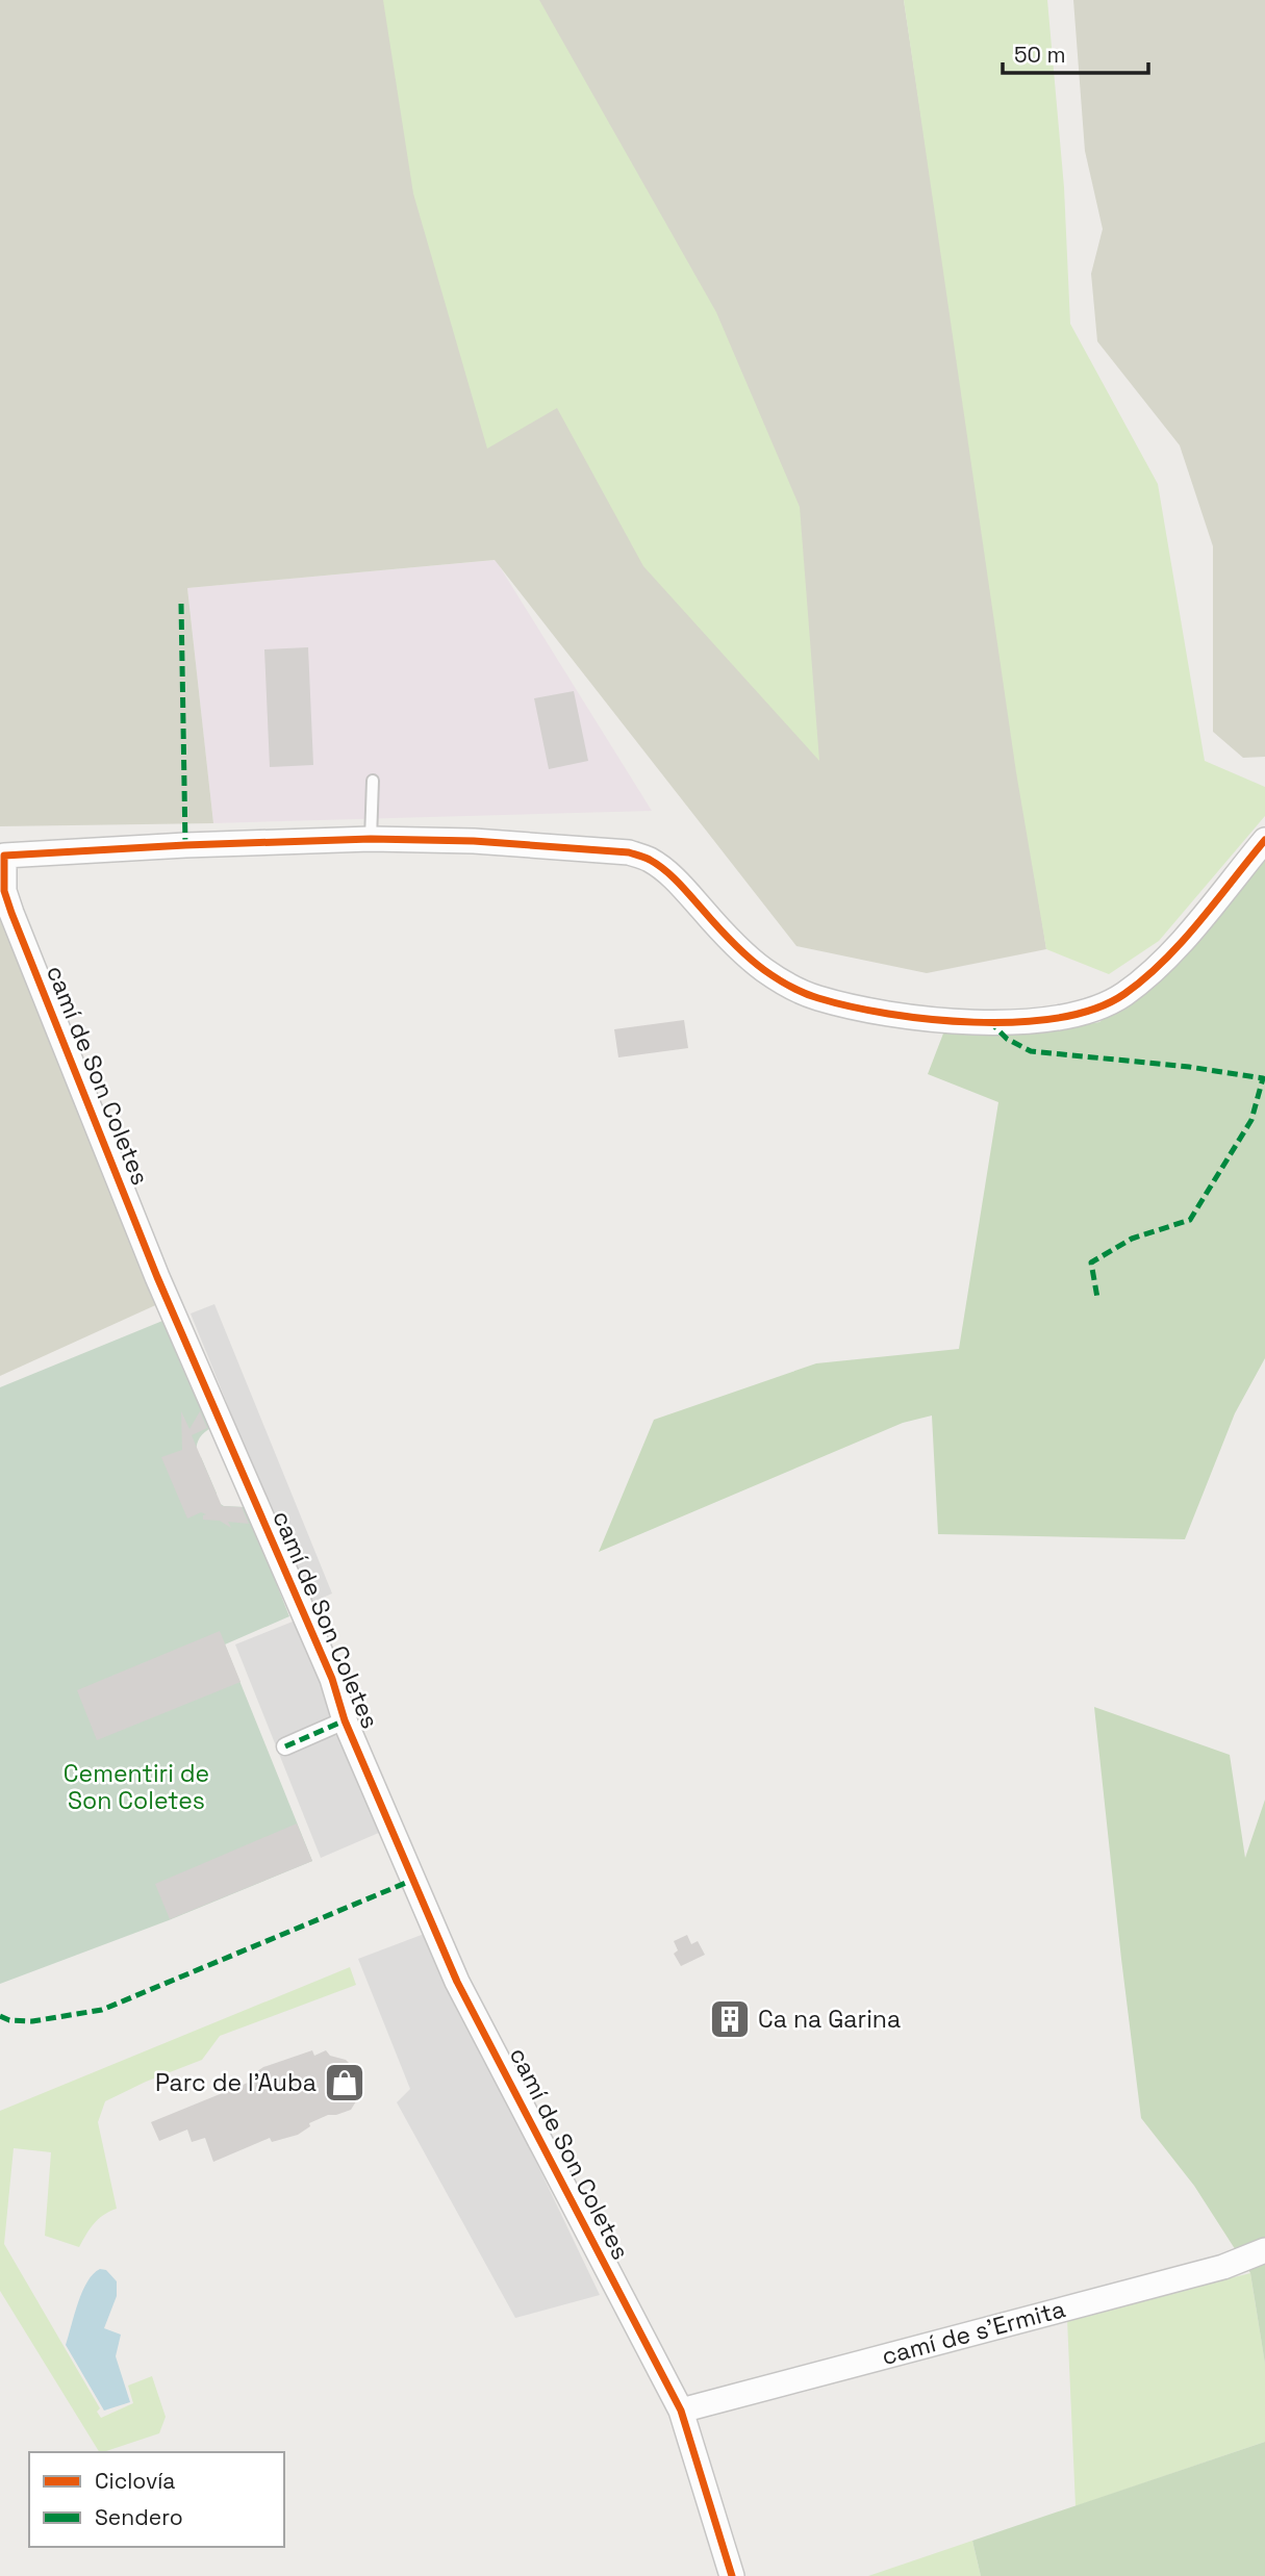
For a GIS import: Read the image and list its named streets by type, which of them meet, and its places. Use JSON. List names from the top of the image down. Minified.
{"streets":{"street":["camí de Son Coletes","camí de s'Ermita"]},"crossings":[["camí de Son Coletes","camí de s'Ermita"]],"parks":["Cementiri de Son Coletes"],"places":{"building":["Ca na Garina"],"shop":["Parc de l'Auba"]},"legend":["Ciclovía","Sendero"],"scale_bar":"50 m"}
